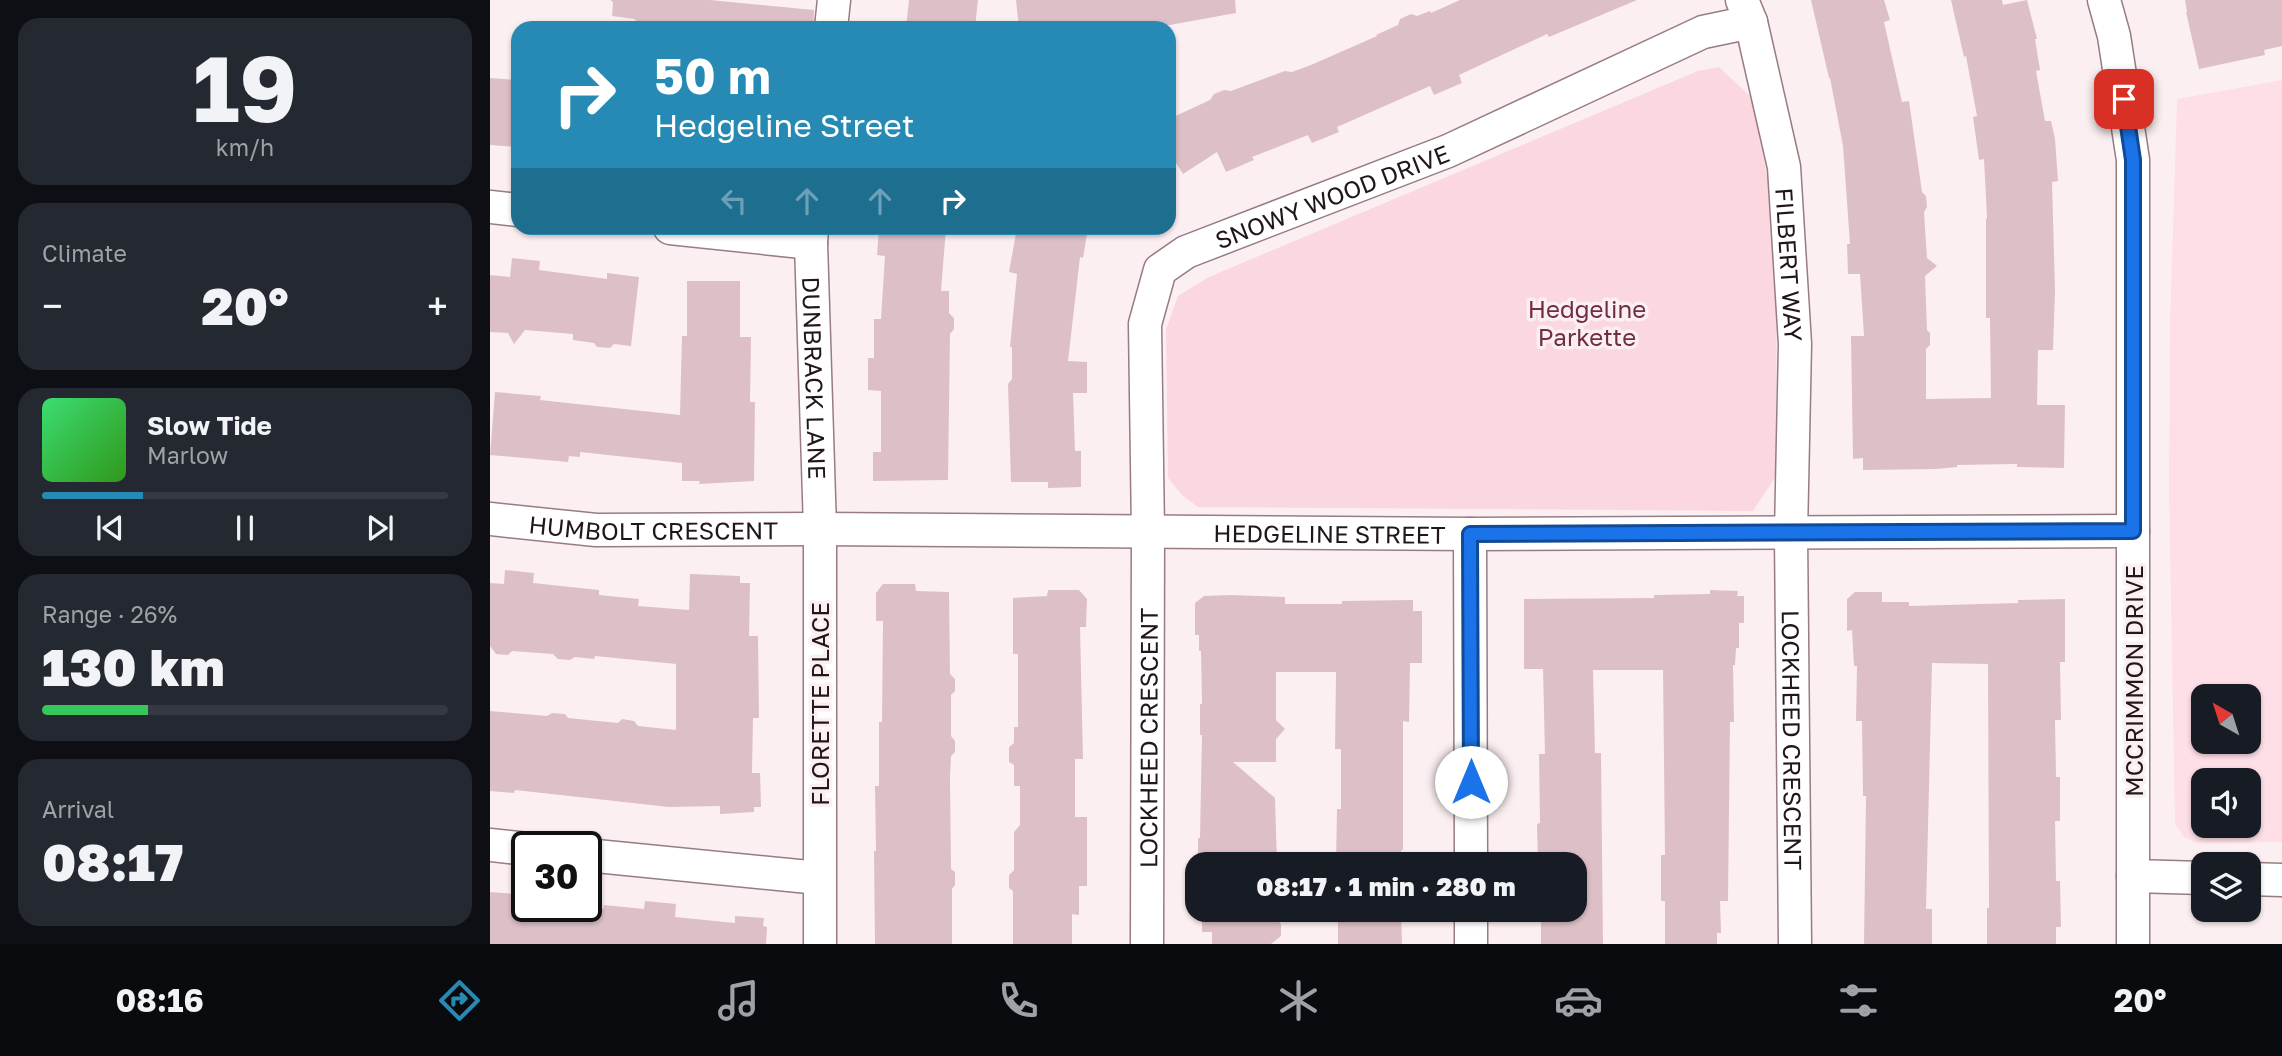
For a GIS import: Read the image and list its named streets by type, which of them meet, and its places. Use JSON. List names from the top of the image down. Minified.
{"streets":{"street":["SNOWY WOOD DRIVE","FILBERT WAY","DUNBRACK LANE","HUMBOLT CRESCENT","HEDGELINE STREET","MCCRIMMON DRIVE","FLORETTE PLACE","LOCKHEED CRESCENT"]},"crossings":[["SNOWY WOOD DRIVE","FILBERT WAY"],["SNOWY WOOD DRIVE","HEDGELINE STREET"],["SNOWY WOOD DRIVE","LOCKHEED CRESCENT"],["FILBERT WAY","HEDGELINE STREET"],["FILBERT WAY","LOCKHEED CRESCENT"],["DUNBRACK LANE","HUMBOLT CRESCENT"],["DUNBRACK LANE","HEDGELINE STREET"],["DUNBRACK LANE","FLORETTE PLACE"],["HUMBOLT CRESCENT","HEDGELINE STREET"],["HUMBOLT CRESCENT","FLORETTE PLACE"],["HEDGELINE STREET","MCCRIMMON DRIVE"],["HEDGELINE STREET","FLORETTE PLACE"],["HEDGELINE STREET","LOCKHEED CRESCENT"]],"parks":["Hedgeline Parkette"],"north":"top left","page":{"tile":[["19","km/h"],"Climate",["Range · 26%","130 km"],["Arrival","08:17"]],"turn":["50 m","Hedgeline Street"],"heat":["−","20°","+"],"song":["Slow Tide","Marlow"],"limit":"30","trip":"08:17 · 1 min · 280 m","tabs":["08:16","20°"]}}
